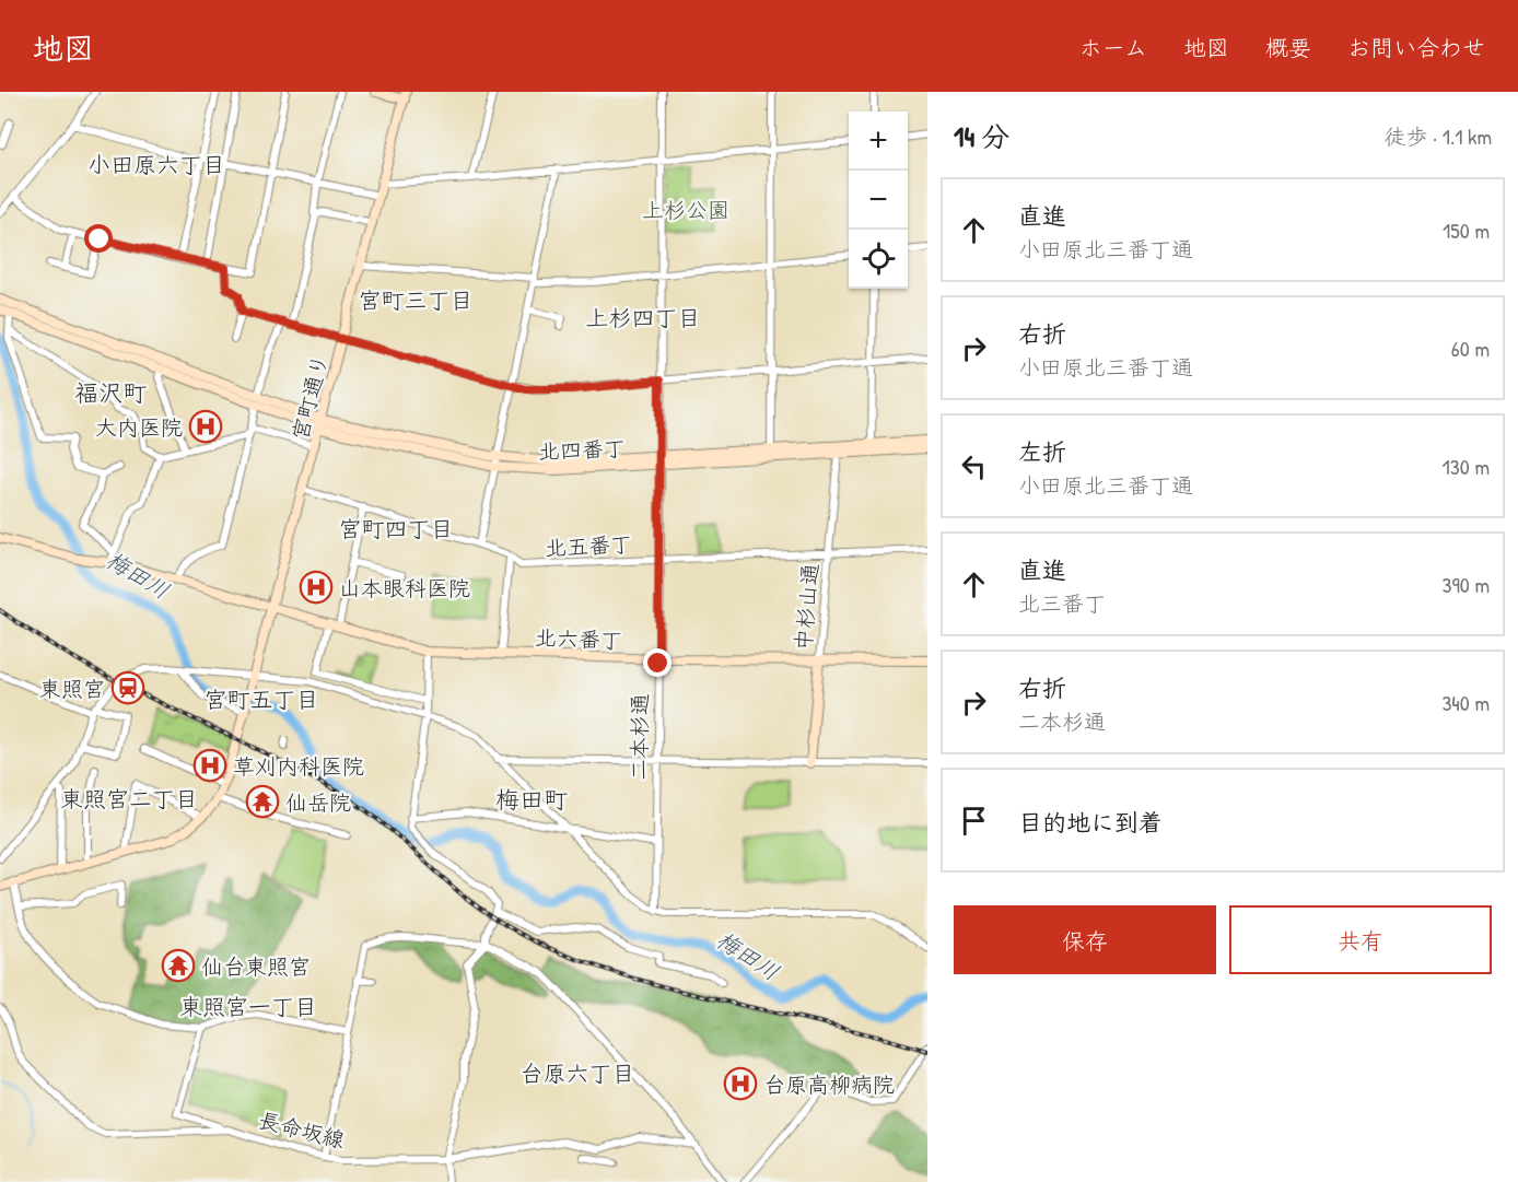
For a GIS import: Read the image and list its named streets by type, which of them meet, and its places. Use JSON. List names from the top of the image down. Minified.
{"streets":{"street":["宮町通り","北四番丁","北五番丁","中杉山通","北六番丁","二本杉通","長命坂線"]},"crossings":[["宮町通り","北四番丁"],["宮町通り","北五番丁"],["宮町通り","北六番丁"],["北四番丁","中杉山通"],["北四番丁","二本杉通"],["北五番丁","中杉山通"],["北五番丁","二本杉通"],["中杉山通","北六番丁"],["北六番丁","二本杉通"]],"districts":["小田原六丁目","宮町三丁目","上杉四丁目","福沢町","宮町四丁目","宮町五丁目","東照宮二丁目","梅田町","東照宮一丁目","台原六丁目"],"water":["梅田川"],"parks":["上杉公園"],"places":{"hospital":["大内医院","山本眼科医院","草刈内科医院","台原高柳病院"],"station":["東照宮"],"temple":["仙岳院","仙台東照宮"]},"page":{"header":"地図","nav":["ホーム","地図","概要","お問い合わせ"],"heading":["14 分","徒歩 · 1.1 km"],"map_buttons":["+","−"],"list":[["直進","小田原北三番丁通","150 m"],["右折","小田原北三番丁通","60 m"],["左折","小田原北三番丁通","130 m"],["直進","北三番丁","390 m"],["右折","二本杉通","340 m"],"目的地に到着"],"buttons":["保存","共有"]}}
